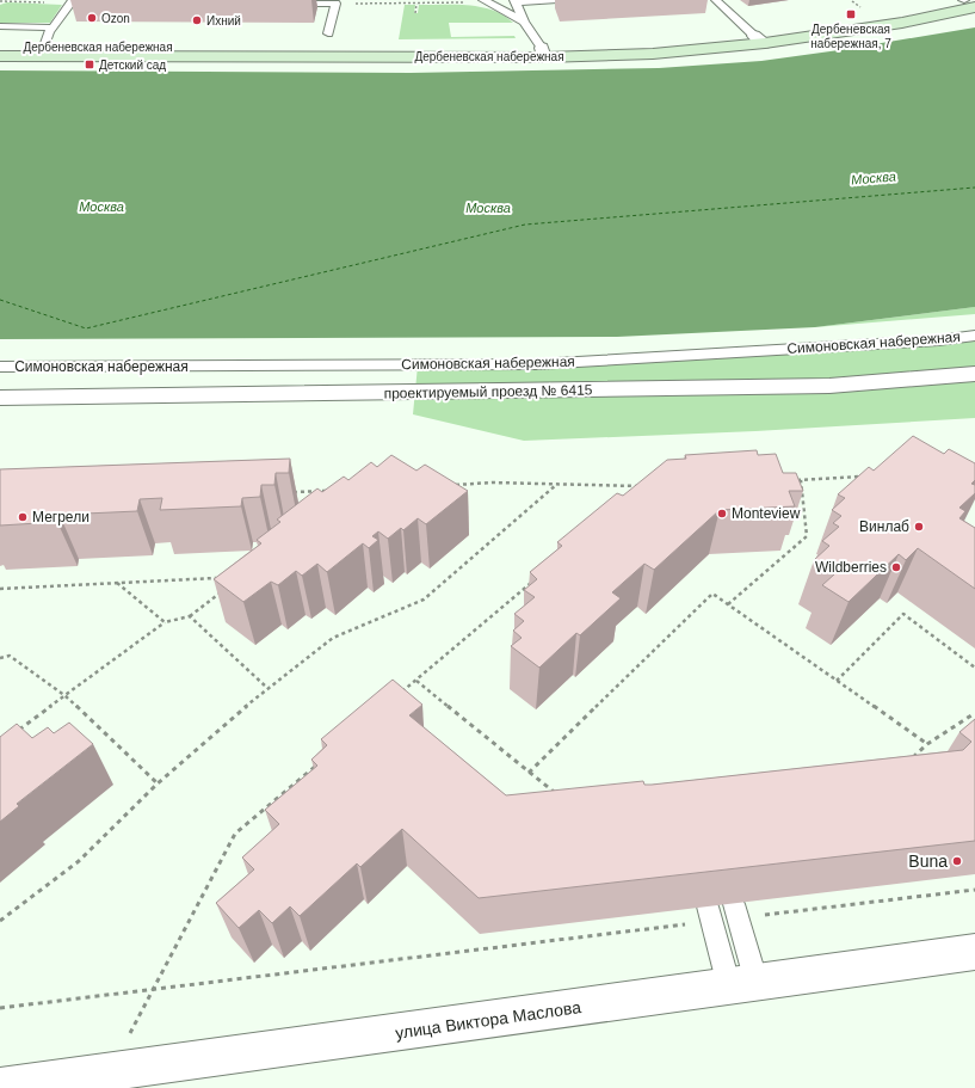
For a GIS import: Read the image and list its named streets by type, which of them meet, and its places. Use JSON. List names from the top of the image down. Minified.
{"streets":{"main road":["Дербеневская набережная"],"street":["проектируемый проезд № 6415","улица Виктора Маслова"],"lane":["Симоновская набережная"]},"water":["Москва"],"places":{"transit":["Дербеневская набережная, 7","Детский сад"],"other":["Ozon","Ихний","Monteview","Мегрели","Винлаб","Wildberries","Buna"]}}
